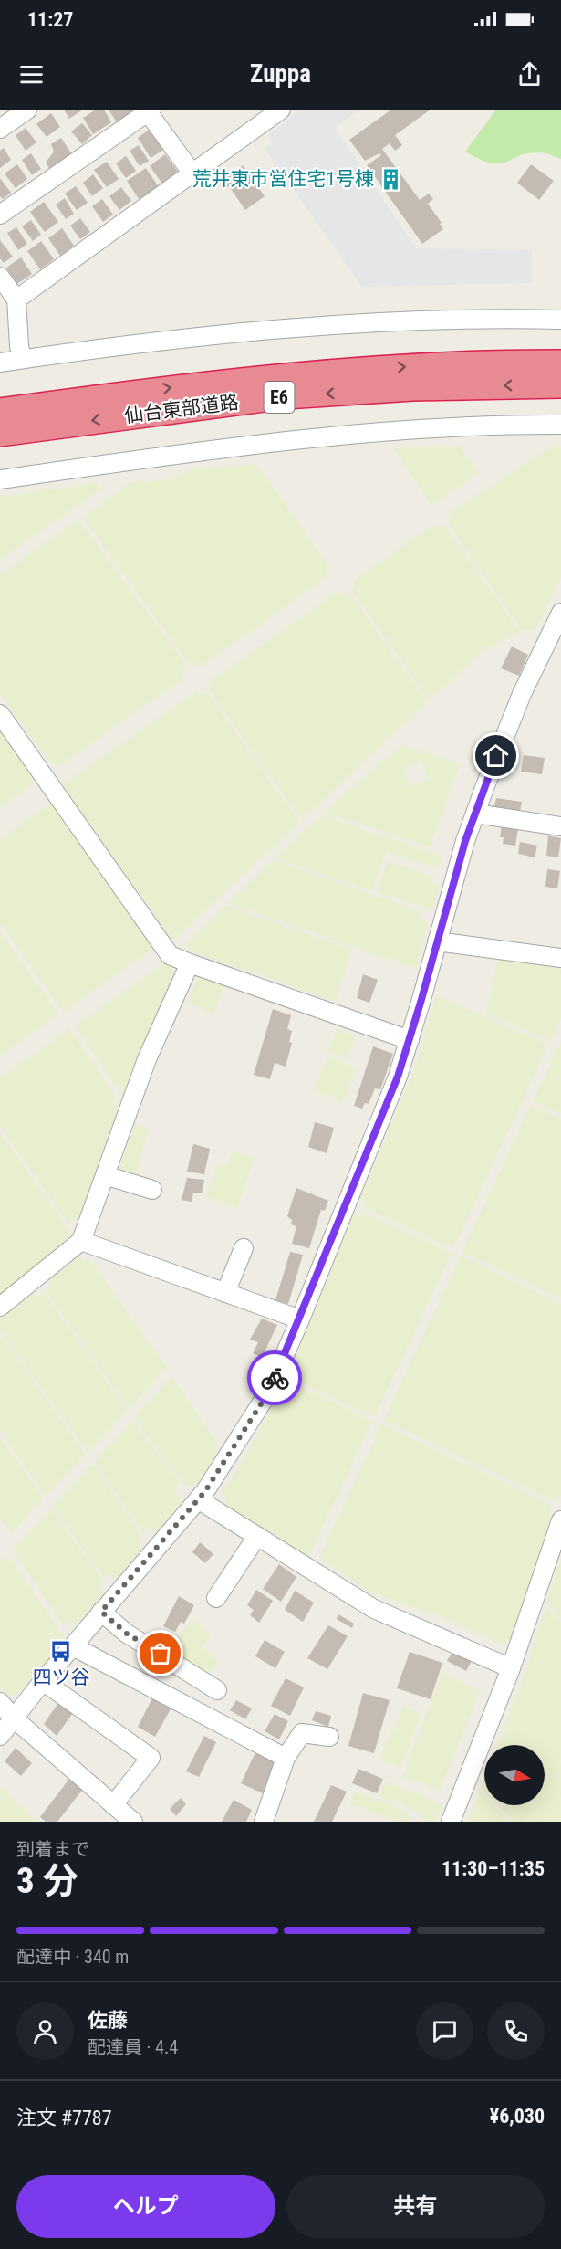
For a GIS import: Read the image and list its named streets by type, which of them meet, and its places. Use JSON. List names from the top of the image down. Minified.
{"streets":{"highway":["E6","仙台東部道路"]},"places":{"building":["荒井東市営住宅1号棟"],"bus stop":["四ツ谷"]},"north":"right","page":{"status":"11:27","header":"Zuppa","heading":["3 分","到着まで","11:30–11:35"],"panel":["佐藤","配達員 · 4.4","注文 #7787","¥6,030"],"bar":"配達中 · 340 m","buttons":["ヘルプ","共有"]}}
